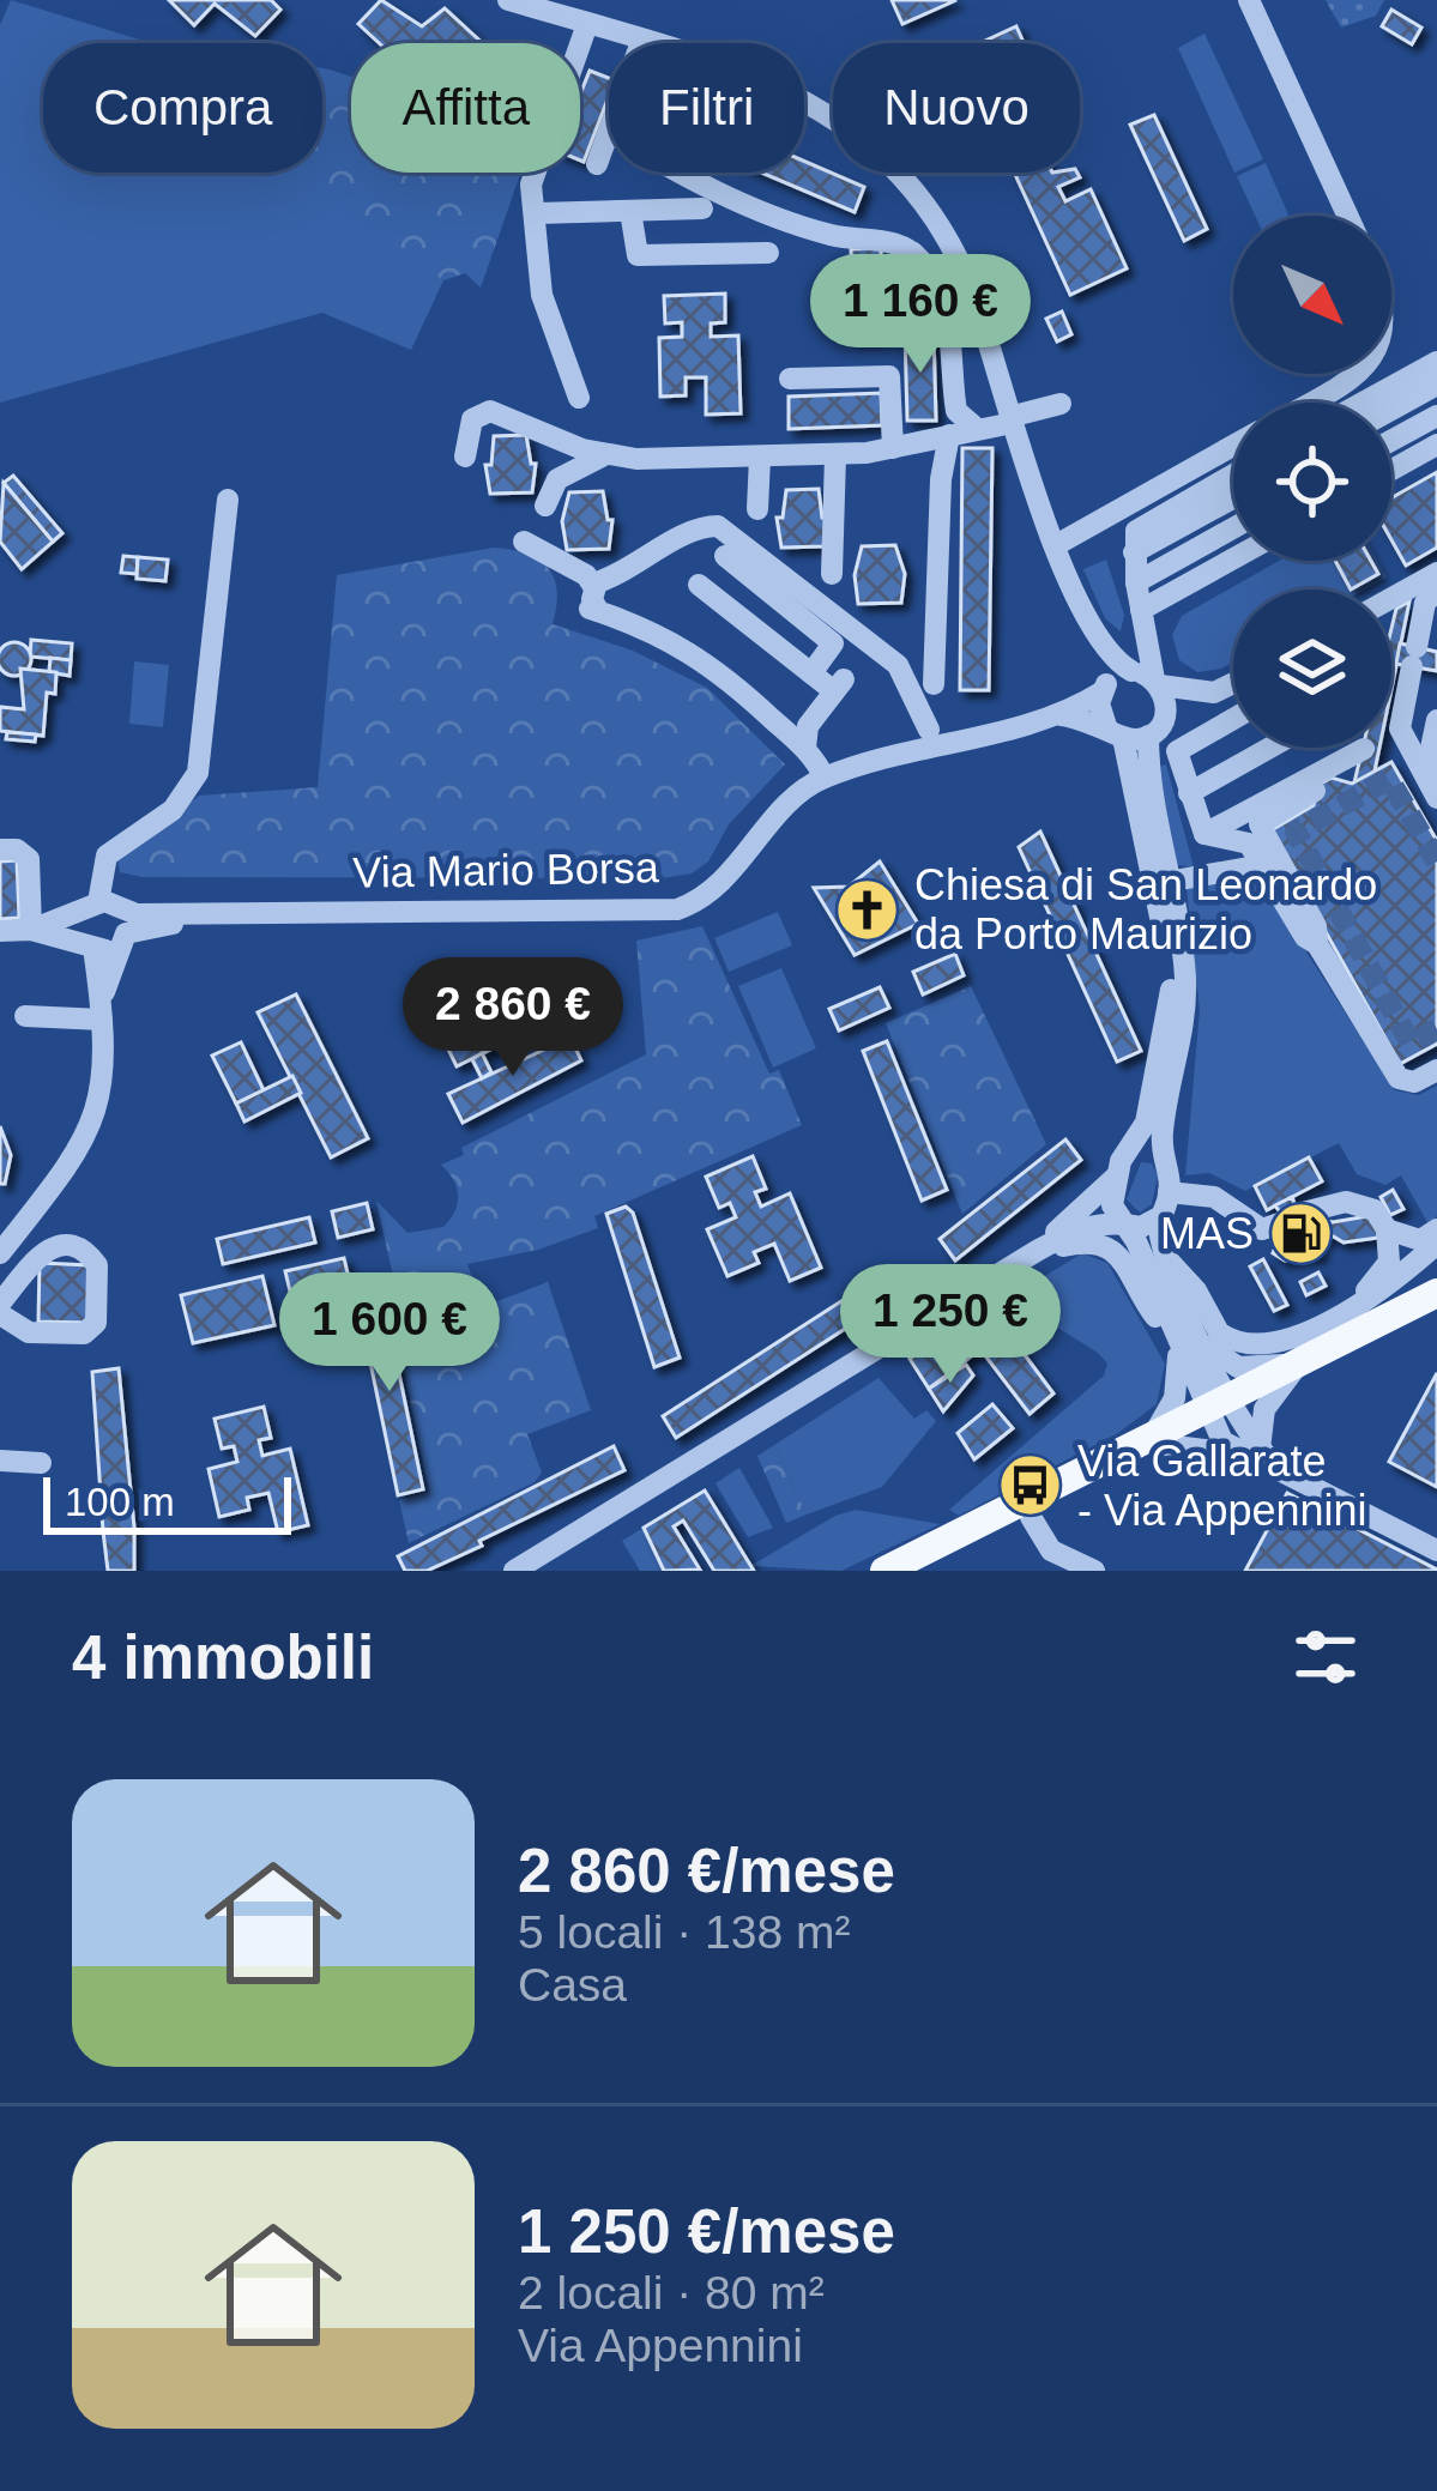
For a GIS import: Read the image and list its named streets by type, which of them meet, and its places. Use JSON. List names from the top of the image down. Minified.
{"streets":{"street":["Via Mario Borsa"]},"places":{"church":["Chiesa di San Leonardo da Porto Maurizio"],"fuel station":["MAS"],"bus stop":["Via Gallarate - Via Appennini"]},"scale_bar":"100 m","north":"bottom right","page":{"chip":["Compra","Affitta","Filtri","Nuovo"],"price":["1 160 €","2 860 €","1 250 €","1 600 €"],"scale":"100 m","heading":"4 immobili","list":[{"name":"2 860 €/mese","note":"5 locali · 138 m² · Casa"},{"name":"1 250 €/mese","note":"2 locali · 80 m² · Via Appennini"}]}}
